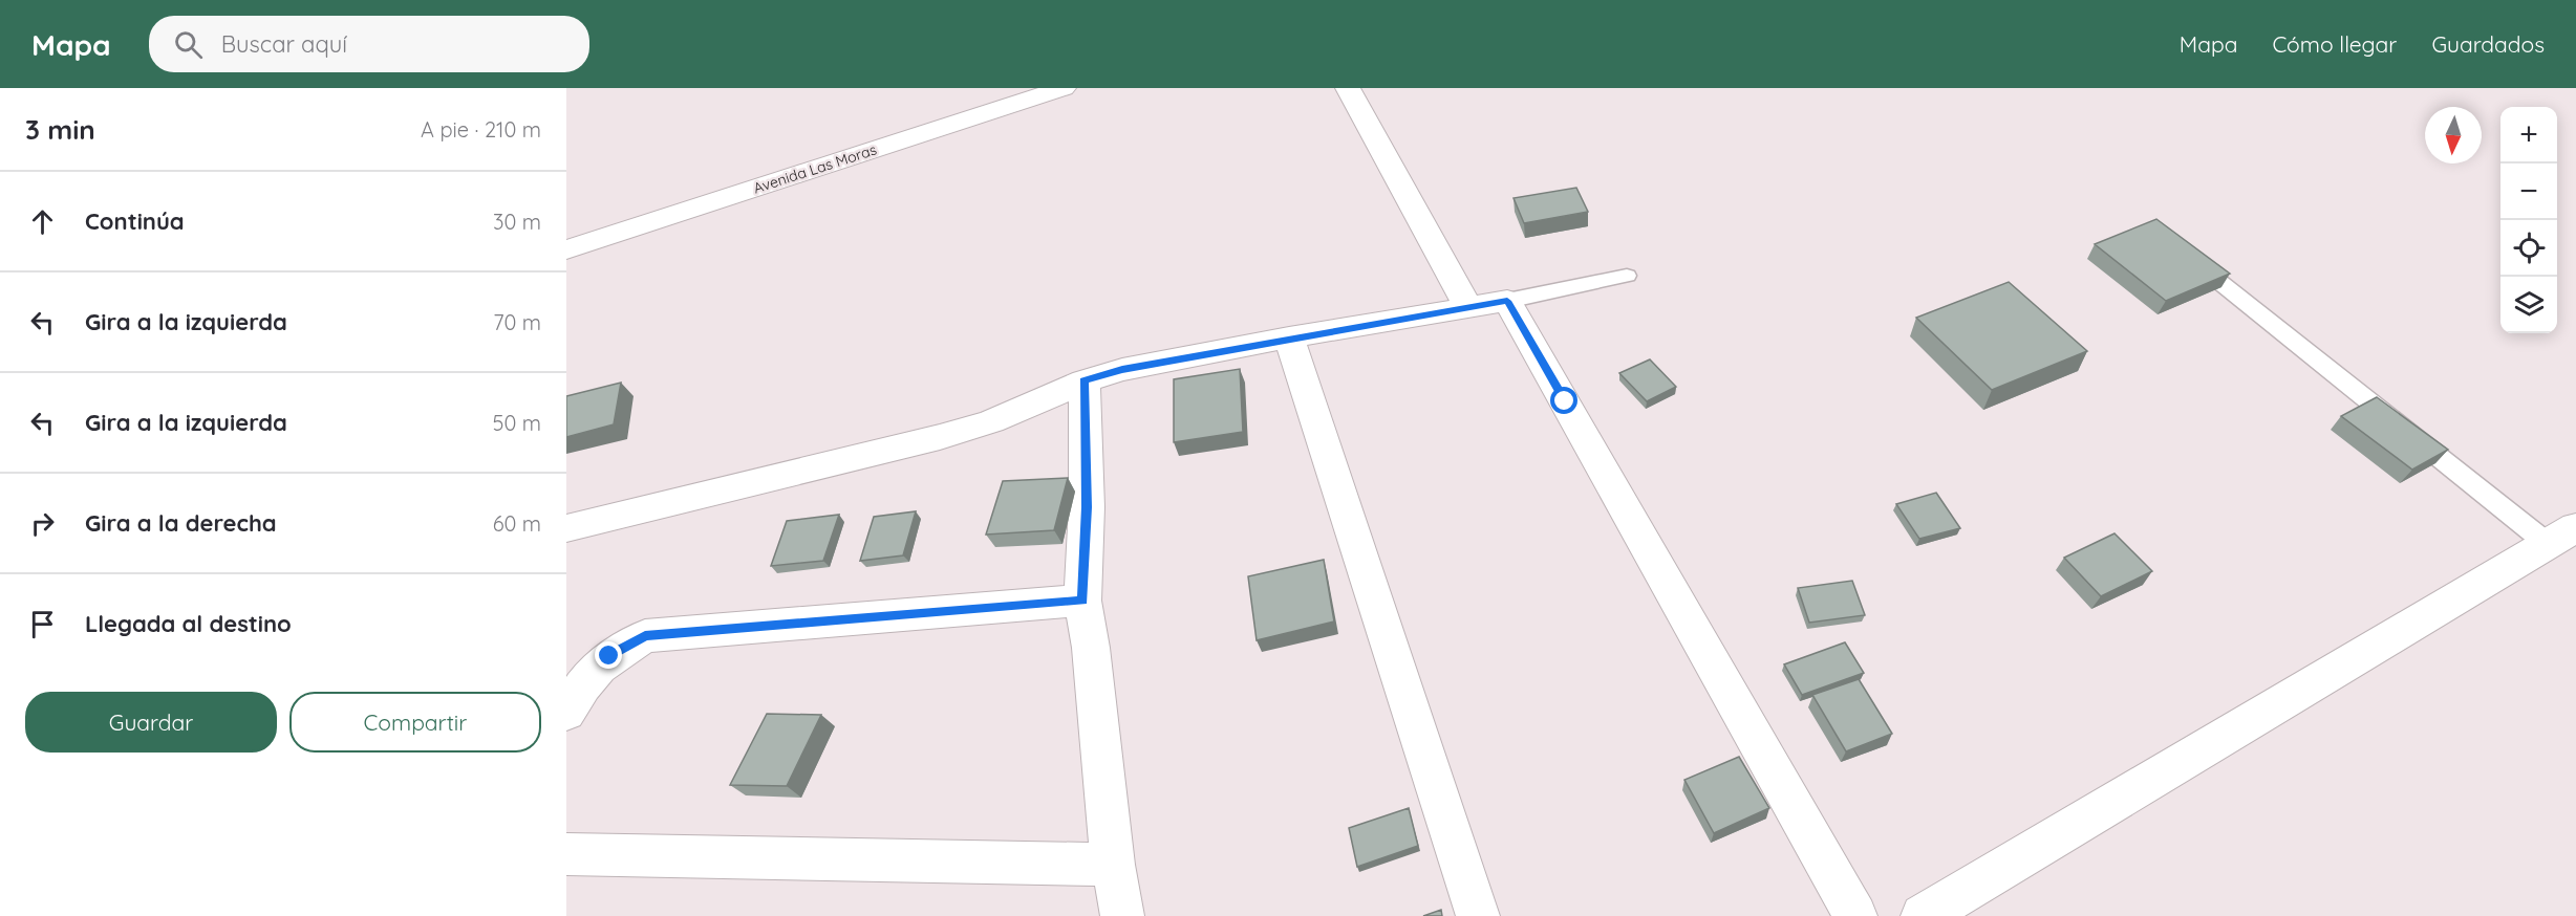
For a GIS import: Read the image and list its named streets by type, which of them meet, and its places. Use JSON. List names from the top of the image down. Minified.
{"streets":{"street":["Avenida Las Moras"]},"north":"bottom","page":{"header":"Mapa","search":"Buscar aquí","nav":["Mapa","Cómo llegar","Guardados"],"heading":["3 min","A pie · 210 m"],"map_buttons":["+","−"],"list":[["Continúa","30 m"],["Gira a la izquierda","70 m"],["Gira a la izquierda","50 m"],["Gira a la derecha","60 m"],"Llegada al destino"],"buttons":["Guardar","Compartir"]}}
